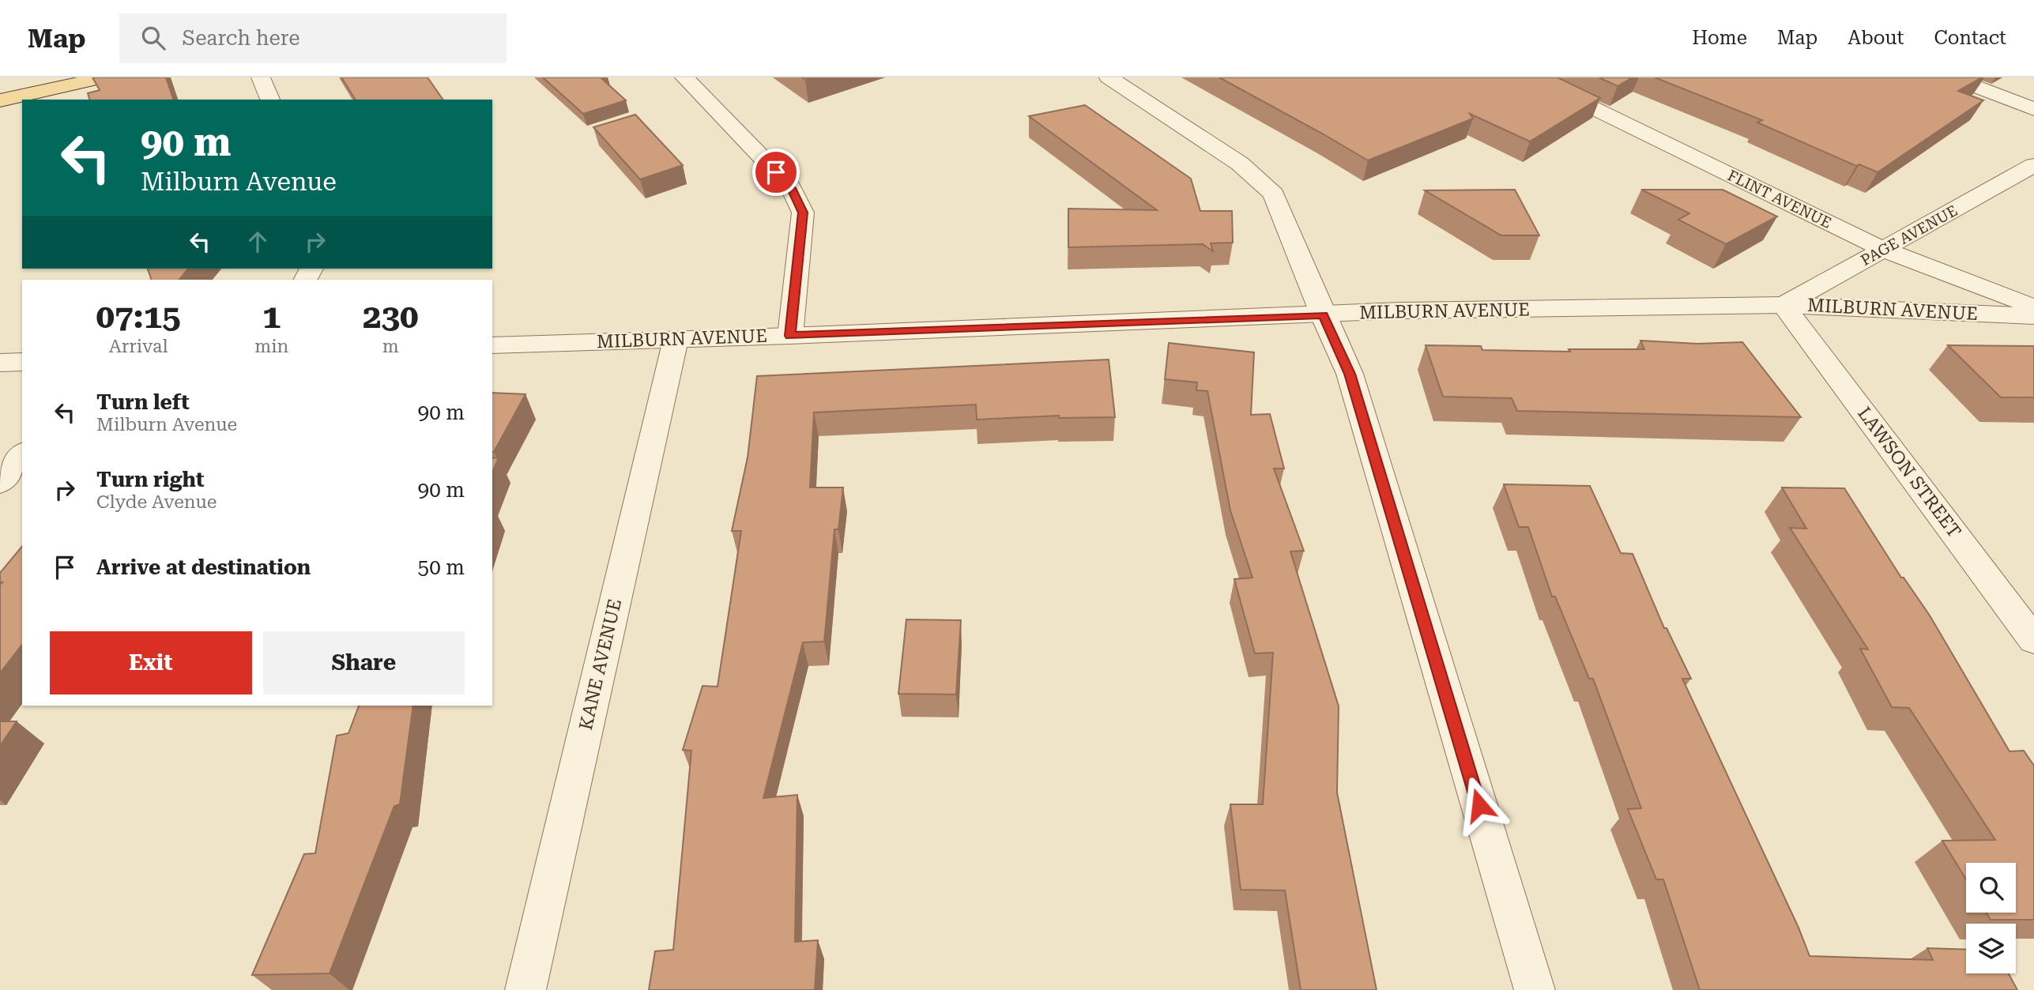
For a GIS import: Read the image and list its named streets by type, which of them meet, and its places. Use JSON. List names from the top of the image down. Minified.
{"streets":{"street":["FLINT AVENUE","PAGE AVENUE","MILBURN AVENUE","LAWSON STREET","KANE AVENUE"]},"crossings":[["FLINT AVENUE","PAGE AVENUE"],["PAGE AVENUE","MILBURN AVENUE"],["PAGE AVENUE","LAWSON STREET"],["MILBURN AVENUE","LAWSON STREET"],["MILBURN AVENUE","KANE AVENUE"]],"page":{"header":"Map","search":"Search here","nav":["Home","Map","About","Contact"],"turn":["90 m","Milburn Avenue"],"eta":["07:15","Arrival","1","min","230","m"],"list":[{"name":"Turn left","note":"Milburn Avenue","value":"90 m"},{"name":"Turn right","note":"Clyde Avenue","value":"90 m"},{"name":"Arrive at destination","value":"50 m"}],"buttons":["Exit","Share"]}}
